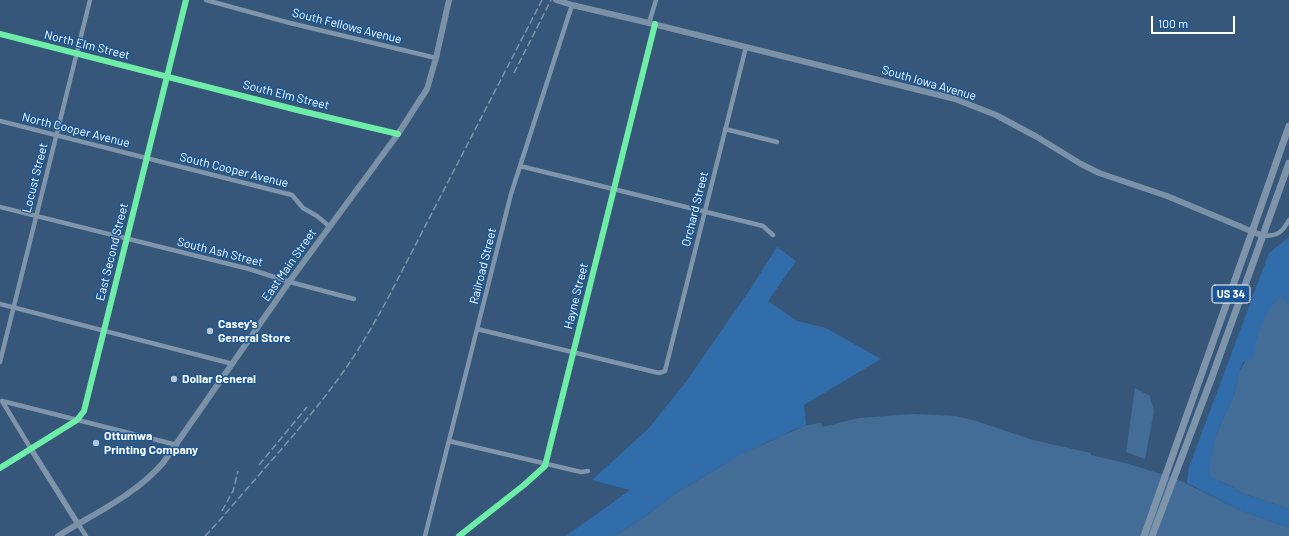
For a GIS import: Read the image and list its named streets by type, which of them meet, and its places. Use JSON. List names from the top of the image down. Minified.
{"streets":{"highway":["US 34"],"main road":["South Iowa Avenue","East Main Street"],"street":["South Fellows Avenue","North Elm Street","South Elm Street","North Cooper Avenue","South Cooper Avenue","Locust Street","Orchard Street","East Second Street","South Ash Street","Railroad Street","Hayne Street"]},"crossings":[["South Fellows Avenue","East Main Street"],["North Elm Street","South Elm Street"],["North Elm Street","Locust Street"],["North Elm Street","East Second Street"],["South Iowa Avenue","Orchard Street"],["South Iowa Avenue","Railroad Street"],["South Iowa Avenue","US 34"],["South Iowa Avenue","Hayne Street"],["South Elm Street","East Second Street"],["South Elm Street","East Main Street"],["North Cooper Avenue","South Cooper Avenue"],["North Cooper Avenue","Locust Street"],["North Cooper Avenue","East Second Street"],["South Cooper Avenue","East Second Street"],["South Cooper Avenue","East Main Street"],["Locust Street","South Ash Street"],["Orchard Street","Hayne Street"],["East Second Street","South Ash Street"],["South Ash Street","East Main Street"]],"places":["Casey's General Store","Dollar General","Ottumwa Printing Company"],"scale_bar":"100 m"}
